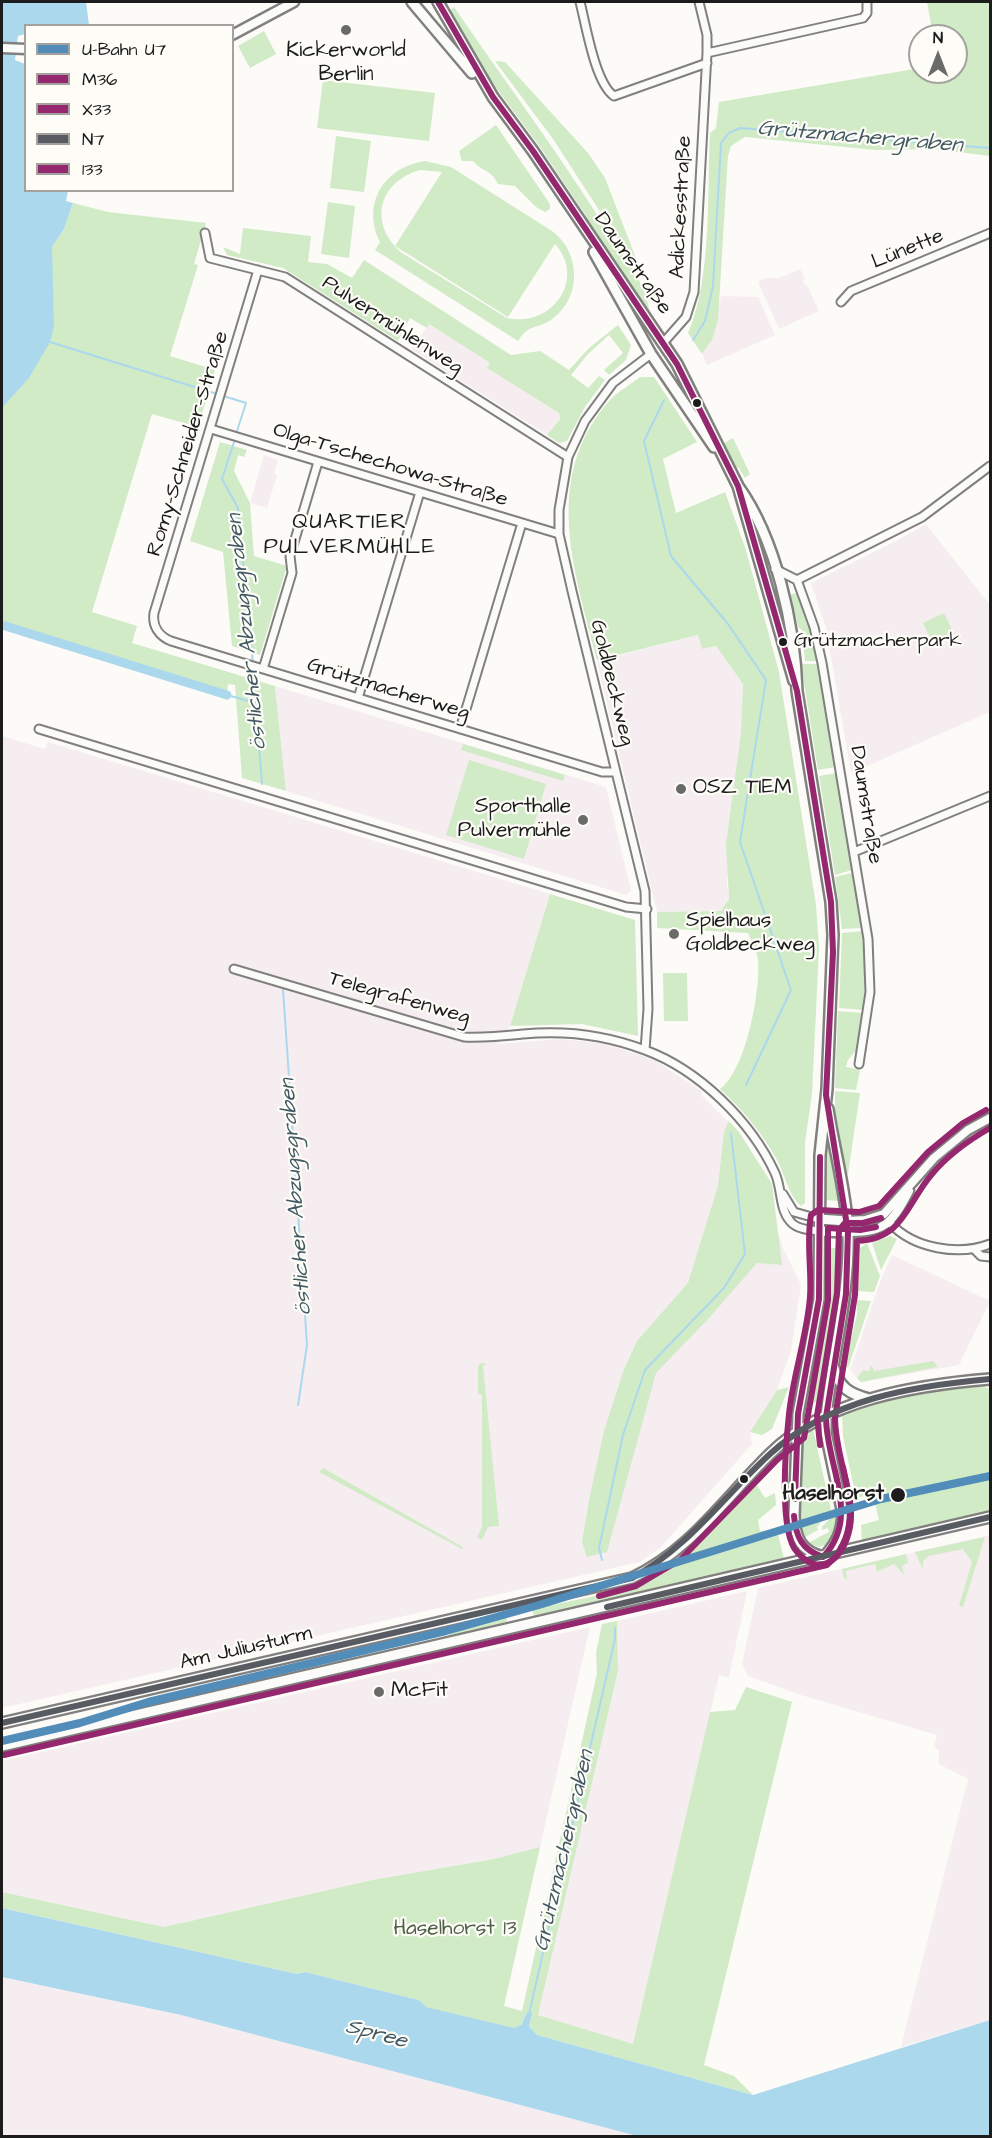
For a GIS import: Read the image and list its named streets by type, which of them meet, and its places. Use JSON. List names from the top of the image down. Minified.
{"streets":{"main road":["Daumstraße","Am Juliusturm"],"street":["Adickesstraße","Lünette","Pulvermühlenweg","Romy-Schneider-Straße","Olga-Tschechowa-Straße","Goldbeckweg","Grützmacherweg","Telegrafenweg"]},"crossings":[["Adickesstraße","Daumstraße"],["Daumstraße","Goldbeckweg"],["Daumstraße","Telegrafenweg"],["Daumstraße","Am Juliusturm"],["Pulvermühlenweg","Romy-Schneider-Straße"],["Pulvermühlenweg","Goldbeckweg"],["Romy-Schneider-Straße","Olga-Tschechowa-Straße"],["Romy-Schneider-Straße","Grützmacherweg"],["Olga-Tschechowa-Straße","Goldbeckweg"],["Goldbeckweg","Grützmacherweg"],["Goldbeckweg","Telegrafenweg"]],"districts":["QUARTIER PULVERMÜHLE"],"water":["Grützmachergraben","östlicher Abzugsgraben","Spree"],"parks":["Haselhorst 13"],"places":["Kickerworld Berlin","Grützmacherpark","OSZ TIEM","Sporthalle Pulvermühle","Spielhaus Goldbeckweg","Haselhorst","McFit"],"lines":["transit line M36","transit line 133","transit line X33","transit line N7","metro line U7"],"legend":["U-Bahn U7","M36","X33","N7","133"],"north":"top"}
